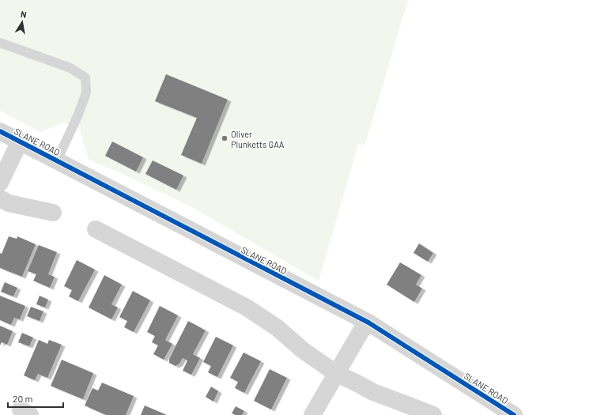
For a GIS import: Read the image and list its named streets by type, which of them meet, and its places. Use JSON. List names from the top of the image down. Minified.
{"streets":{"street":["SLANE ROAD"]},"places":["Oliver Plunketts GAA"],"scale_bar":"20 m","north":"top"}
